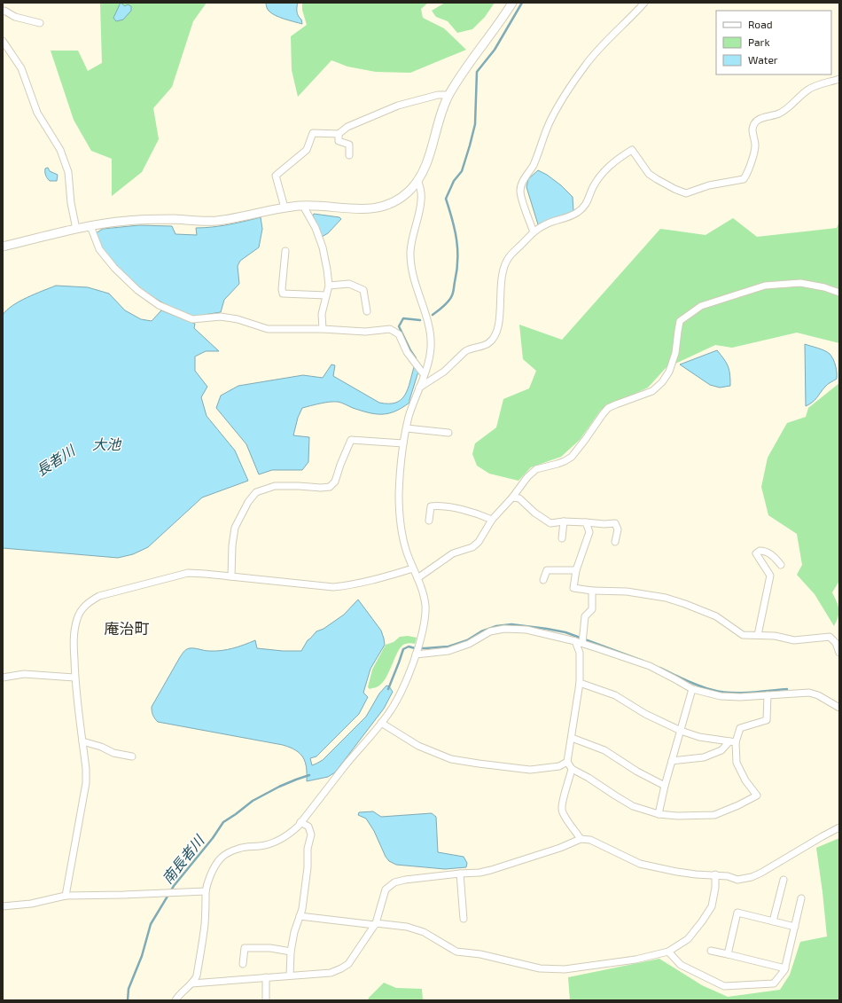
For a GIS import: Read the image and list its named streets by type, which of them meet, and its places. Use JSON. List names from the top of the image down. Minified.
{"districts":["庵治町"],"water":["大池","長者川","南長者川"],"legend":["Road","Park","Water"]}
